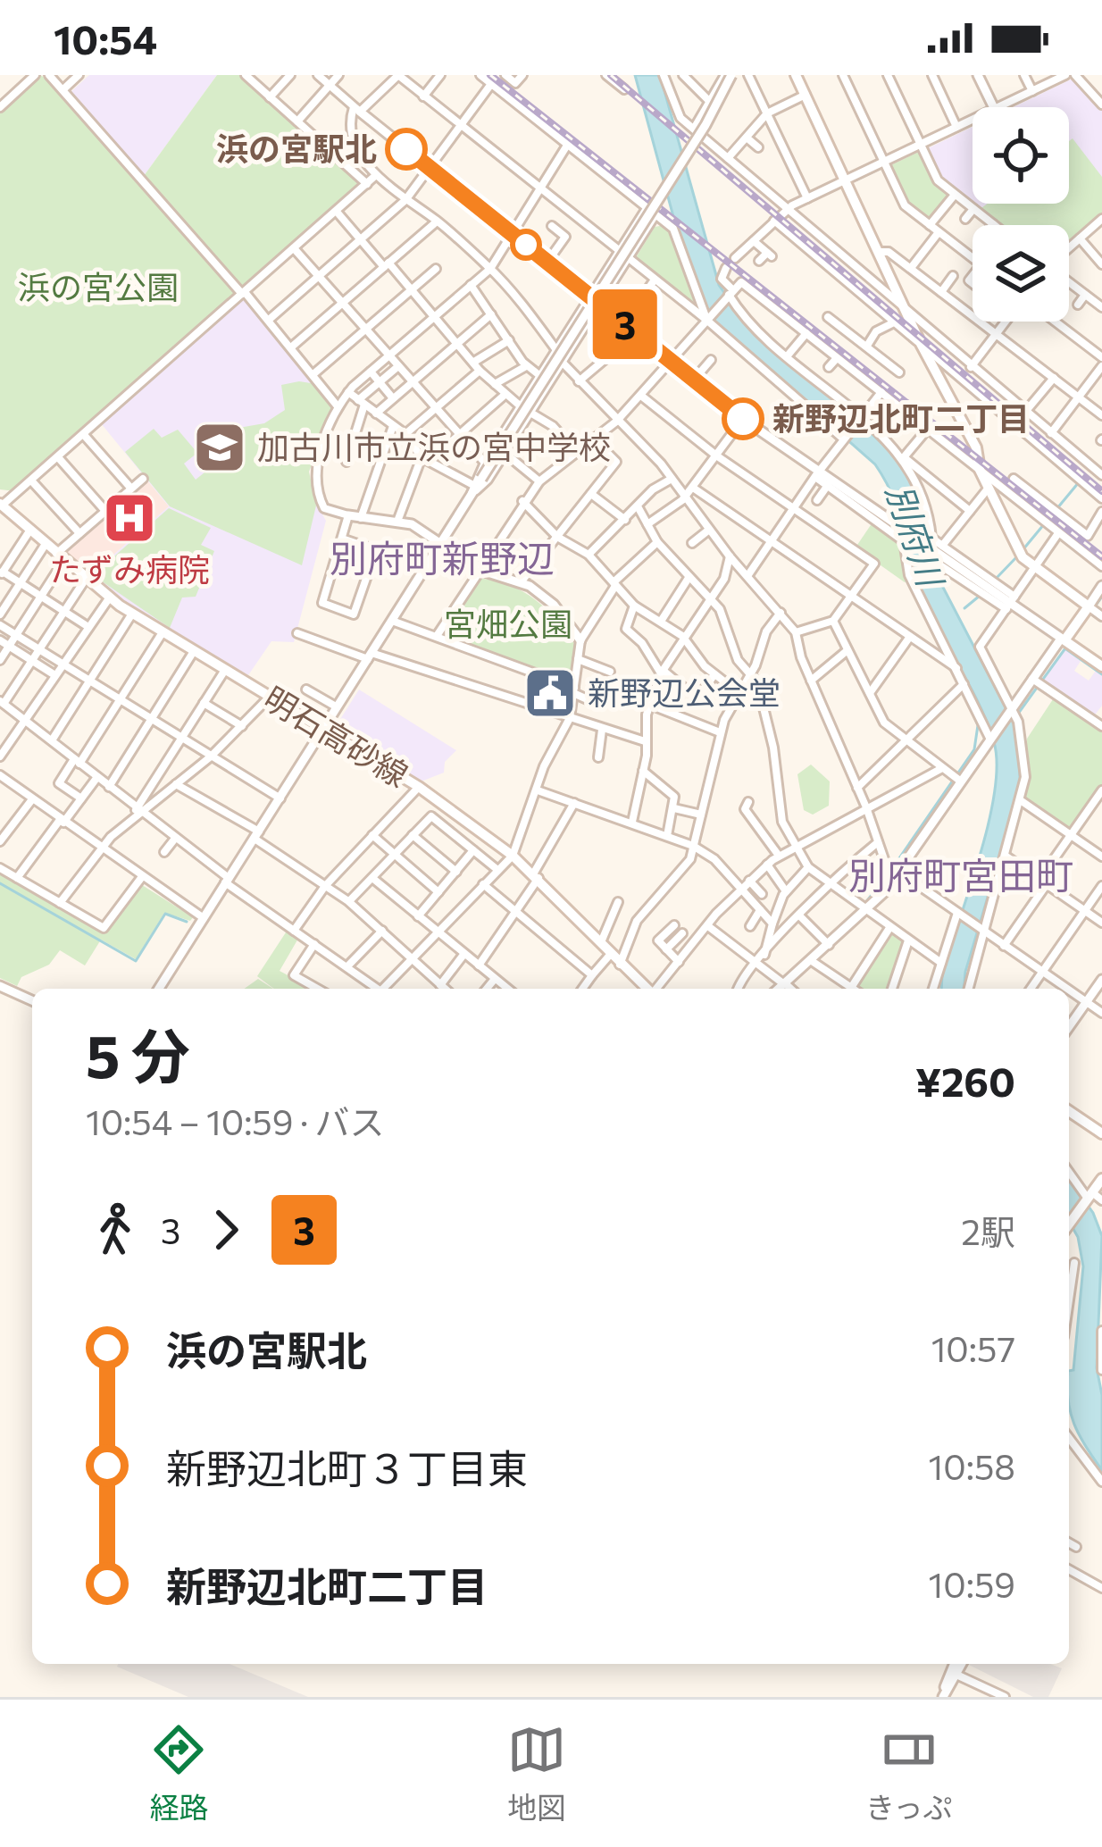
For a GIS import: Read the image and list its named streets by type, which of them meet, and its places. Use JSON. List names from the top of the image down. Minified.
{"streets":{"main road":["明石高砂線"]},"districts":["別府町新野辺","別府町宮田町"],"water":["別府川"],"parks":["浜の宮公園","宮畑公園"],"places":{"other":["浜の宮駅北","新野辺北町二丁目"],"school or university":["加古川市立浜の宮中学校"],"hospital":["たずみ病院"],"public building":["新野辺公会堂"]},"lines":["bus line 3"],"page":{"status":"10:54","on_map":"3","heading":["5 分","10:54 – 10:59 · バス","¥260"],"legs":["3","3","2駅"],"list":[{"name":"浜の宮駅北","value":"10:57"},{"name":"新野辺北町３丁目東","value":"10:58"},{"name":"新野辺北町二丁目","value":"10:59"}],"tabs":["経路","地図","きっぷ"]}}
